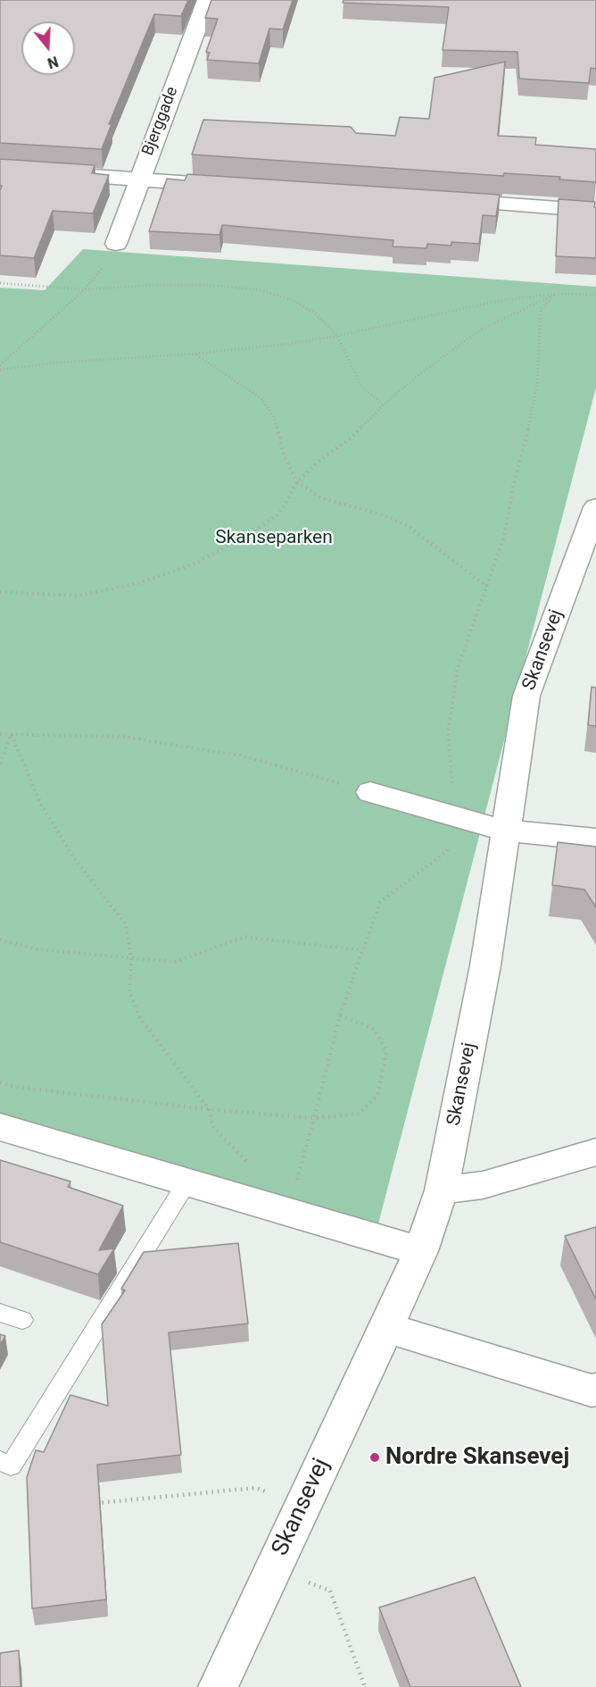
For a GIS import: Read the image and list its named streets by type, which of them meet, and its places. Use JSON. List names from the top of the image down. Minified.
{"streets":{"street":["Bjerggade","Skansevej"]},"parks":["Skanseparken"],"places":["Nordre Skansevej"],"north":"bottom"}
